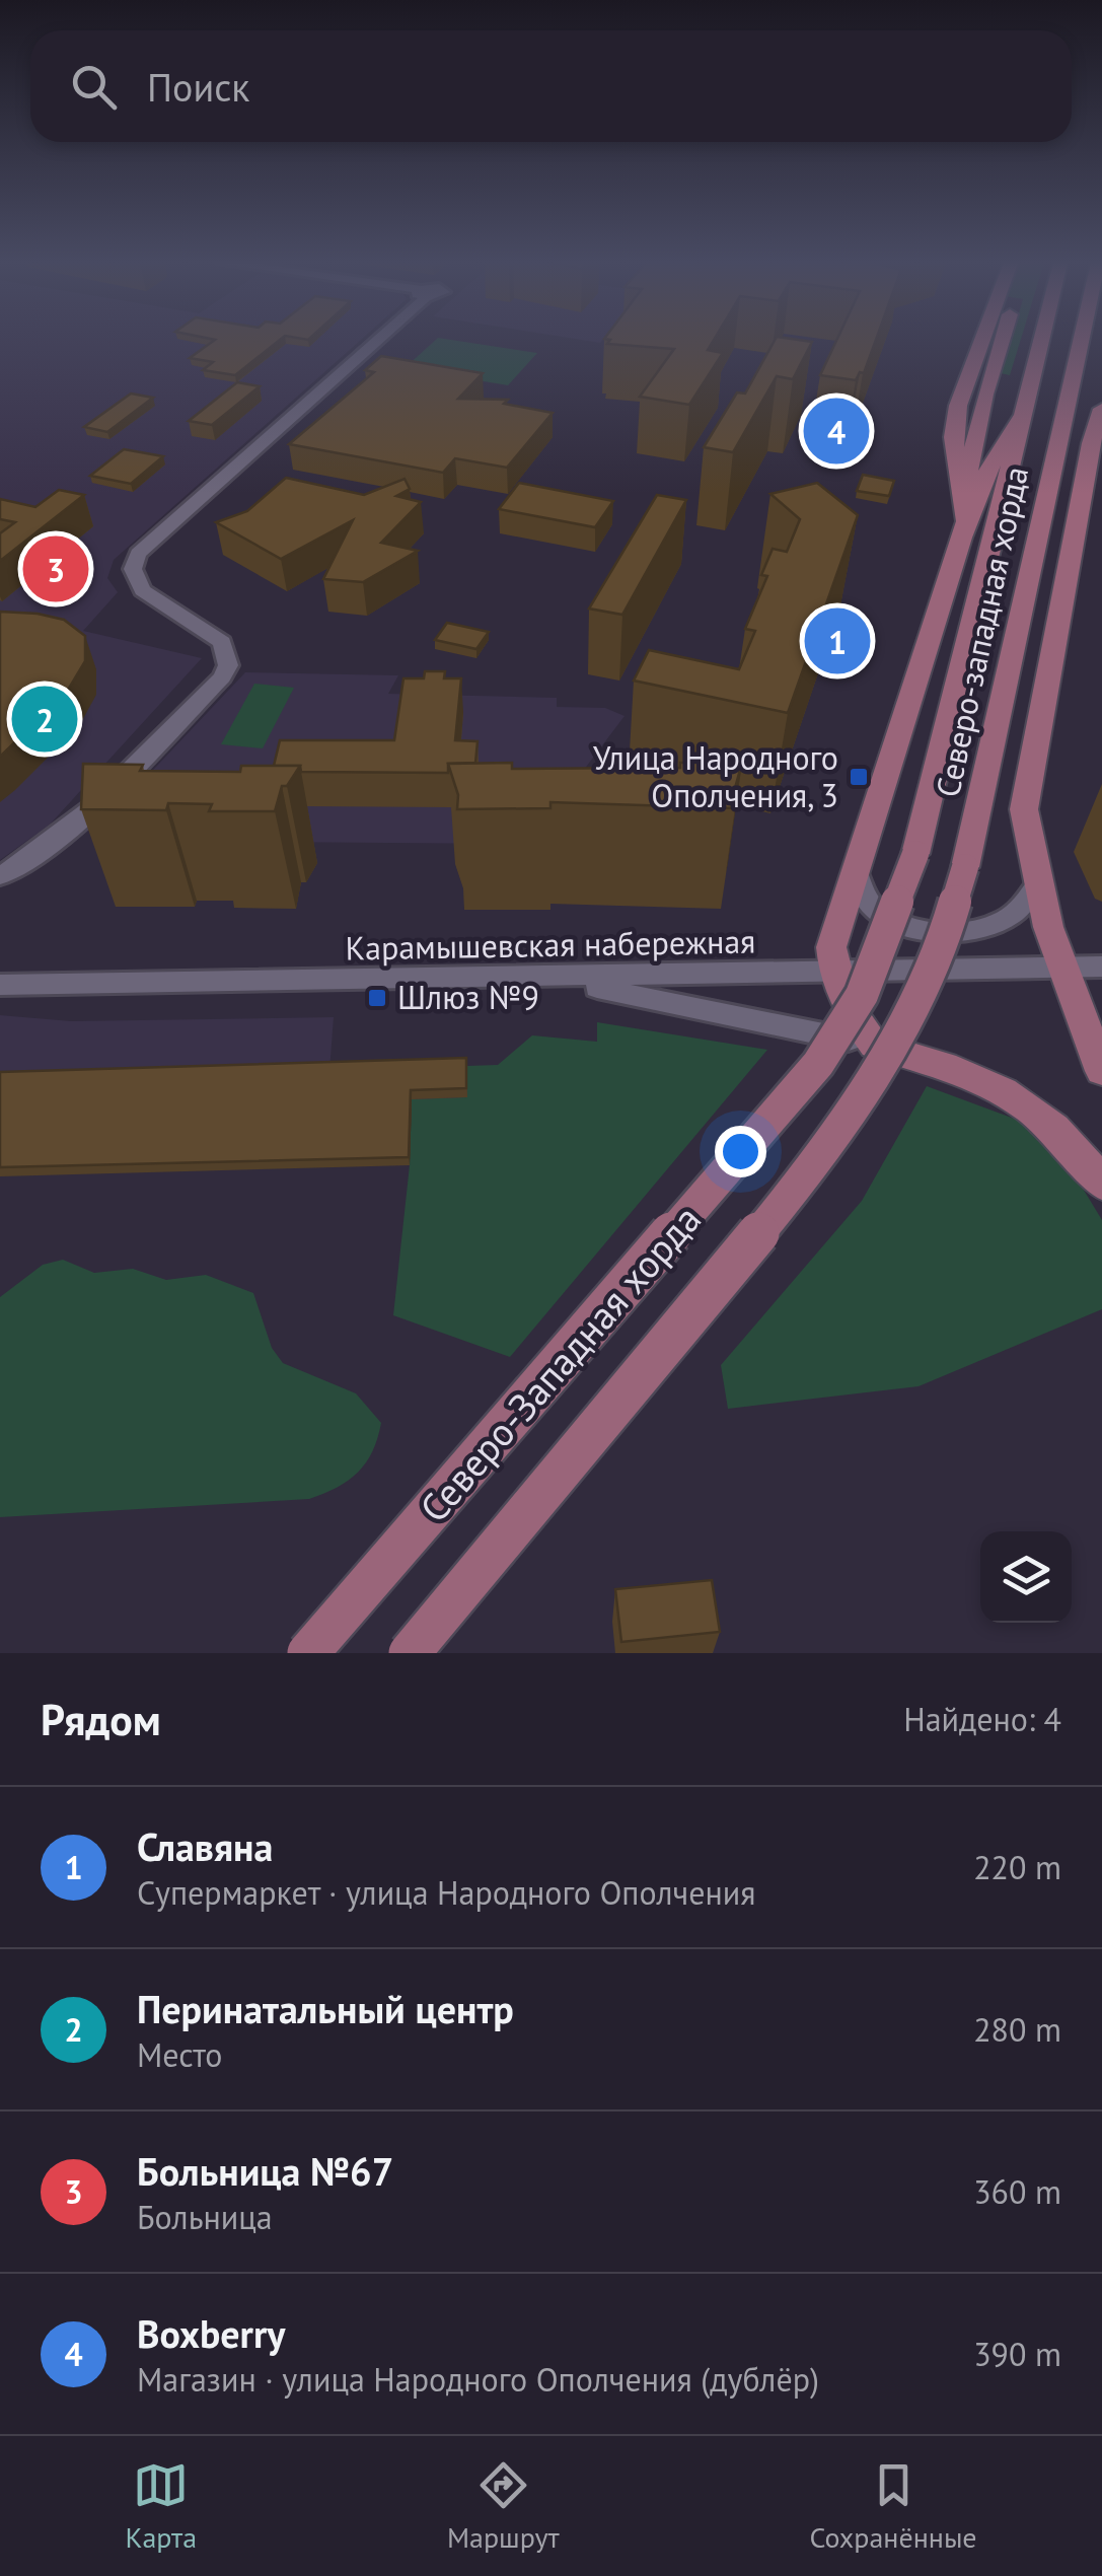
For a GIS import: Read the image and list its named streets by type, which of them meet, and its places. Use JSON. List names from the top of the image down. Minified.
{"streets":{"main road":["Северо-западная хорда","Северо-Западная хорда"],"street":["Карамышевская набережная"]},"crossings":[["Северо-западная хорда","Северо-Западная хорда"]],"places":{"transit":["Улица Народного Ополчения, 3","Шлюз №9"]},"page":{"search":"Поиск","pins":["4","3","1","2"],"heading":["Рядом","Найдено: 4"],"list":[{"mark":"1","name":"Славяна","note":"Супермаркет · улица Народного Ополчения","value":"220 m"},{"mark":"2","name":"Перинатальный центр","note":"Место","value":"280 m"},{"mark":"3","name":"Больница №67","note":"Больница","value":"360 m"},{"mark":"4","name":"Boxberry","note":"Магазин · улица Народного Ополчения (дублёр)","value":"390 m"}],"nav":["Карта","Маршрут","Сохранённые"]}}
